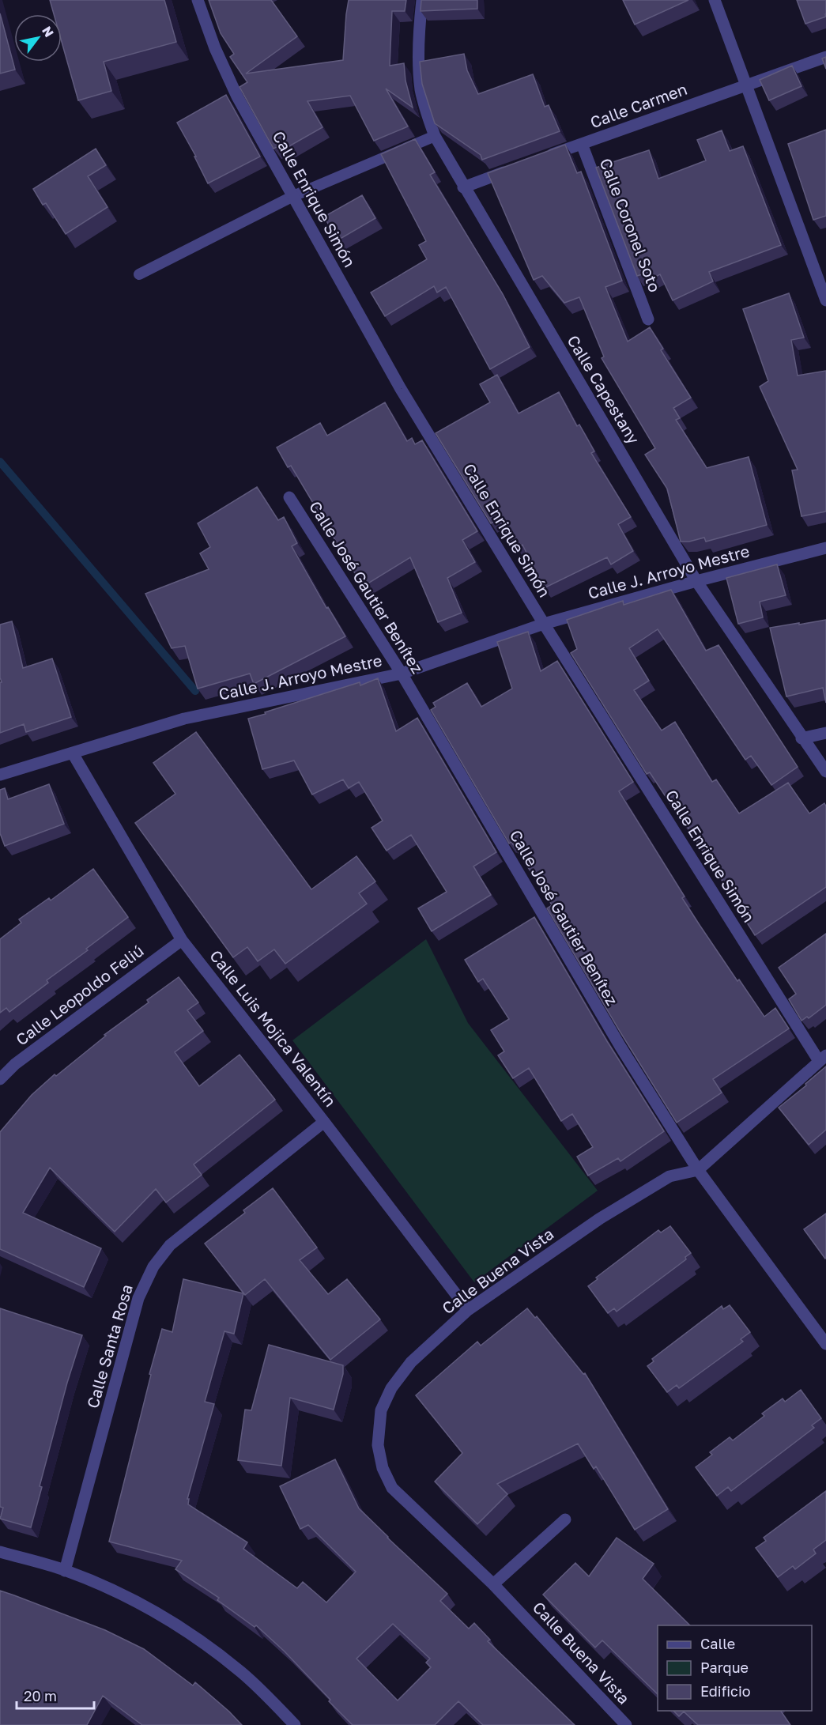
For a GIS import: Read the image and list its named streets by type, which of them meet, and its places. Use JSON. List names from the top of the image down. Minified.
{"streets":{"street":["Calle Carmen","Calle Enrique Simón","Calle Coronel Soto","Calle Capestany","Calle J. Arroyo Mestre","Calle José Gautier Benítez","Calle Leopoldo Feliú","Calle Luis Mojica Valentín","Calle Buena Vista","Calle Santa Rosa"]},"crossings":[["Calle Carmen","Calle Coronel Soto"],["Calle Enrique Simón","Calle J. Arroyo Mestre"],["Calle Enrique Simón","Calle Buena Vista"],["Calle Capestany","Calle J. Arroyo Mestre"],["Calle J. Arroyo Mestre","Calle José Gautier Benítez"],["Calle J. Arroyo Mestre","Calle Luis Mojica Valentín"],["Calle José Gautier Benítez","Calle Buena Vista"],["Calle Leopoldo Feliú","Calle Luis Mojica Valentín"],["Calle Luis Mojica Valentín","Calle Buena Vista"],["Calle Luis Mojica Valentín","Calle Santa Rosa"]],"legend":["Calle","Parque","Edificio"],"scale_bar":"20 m","north":"top right"}
